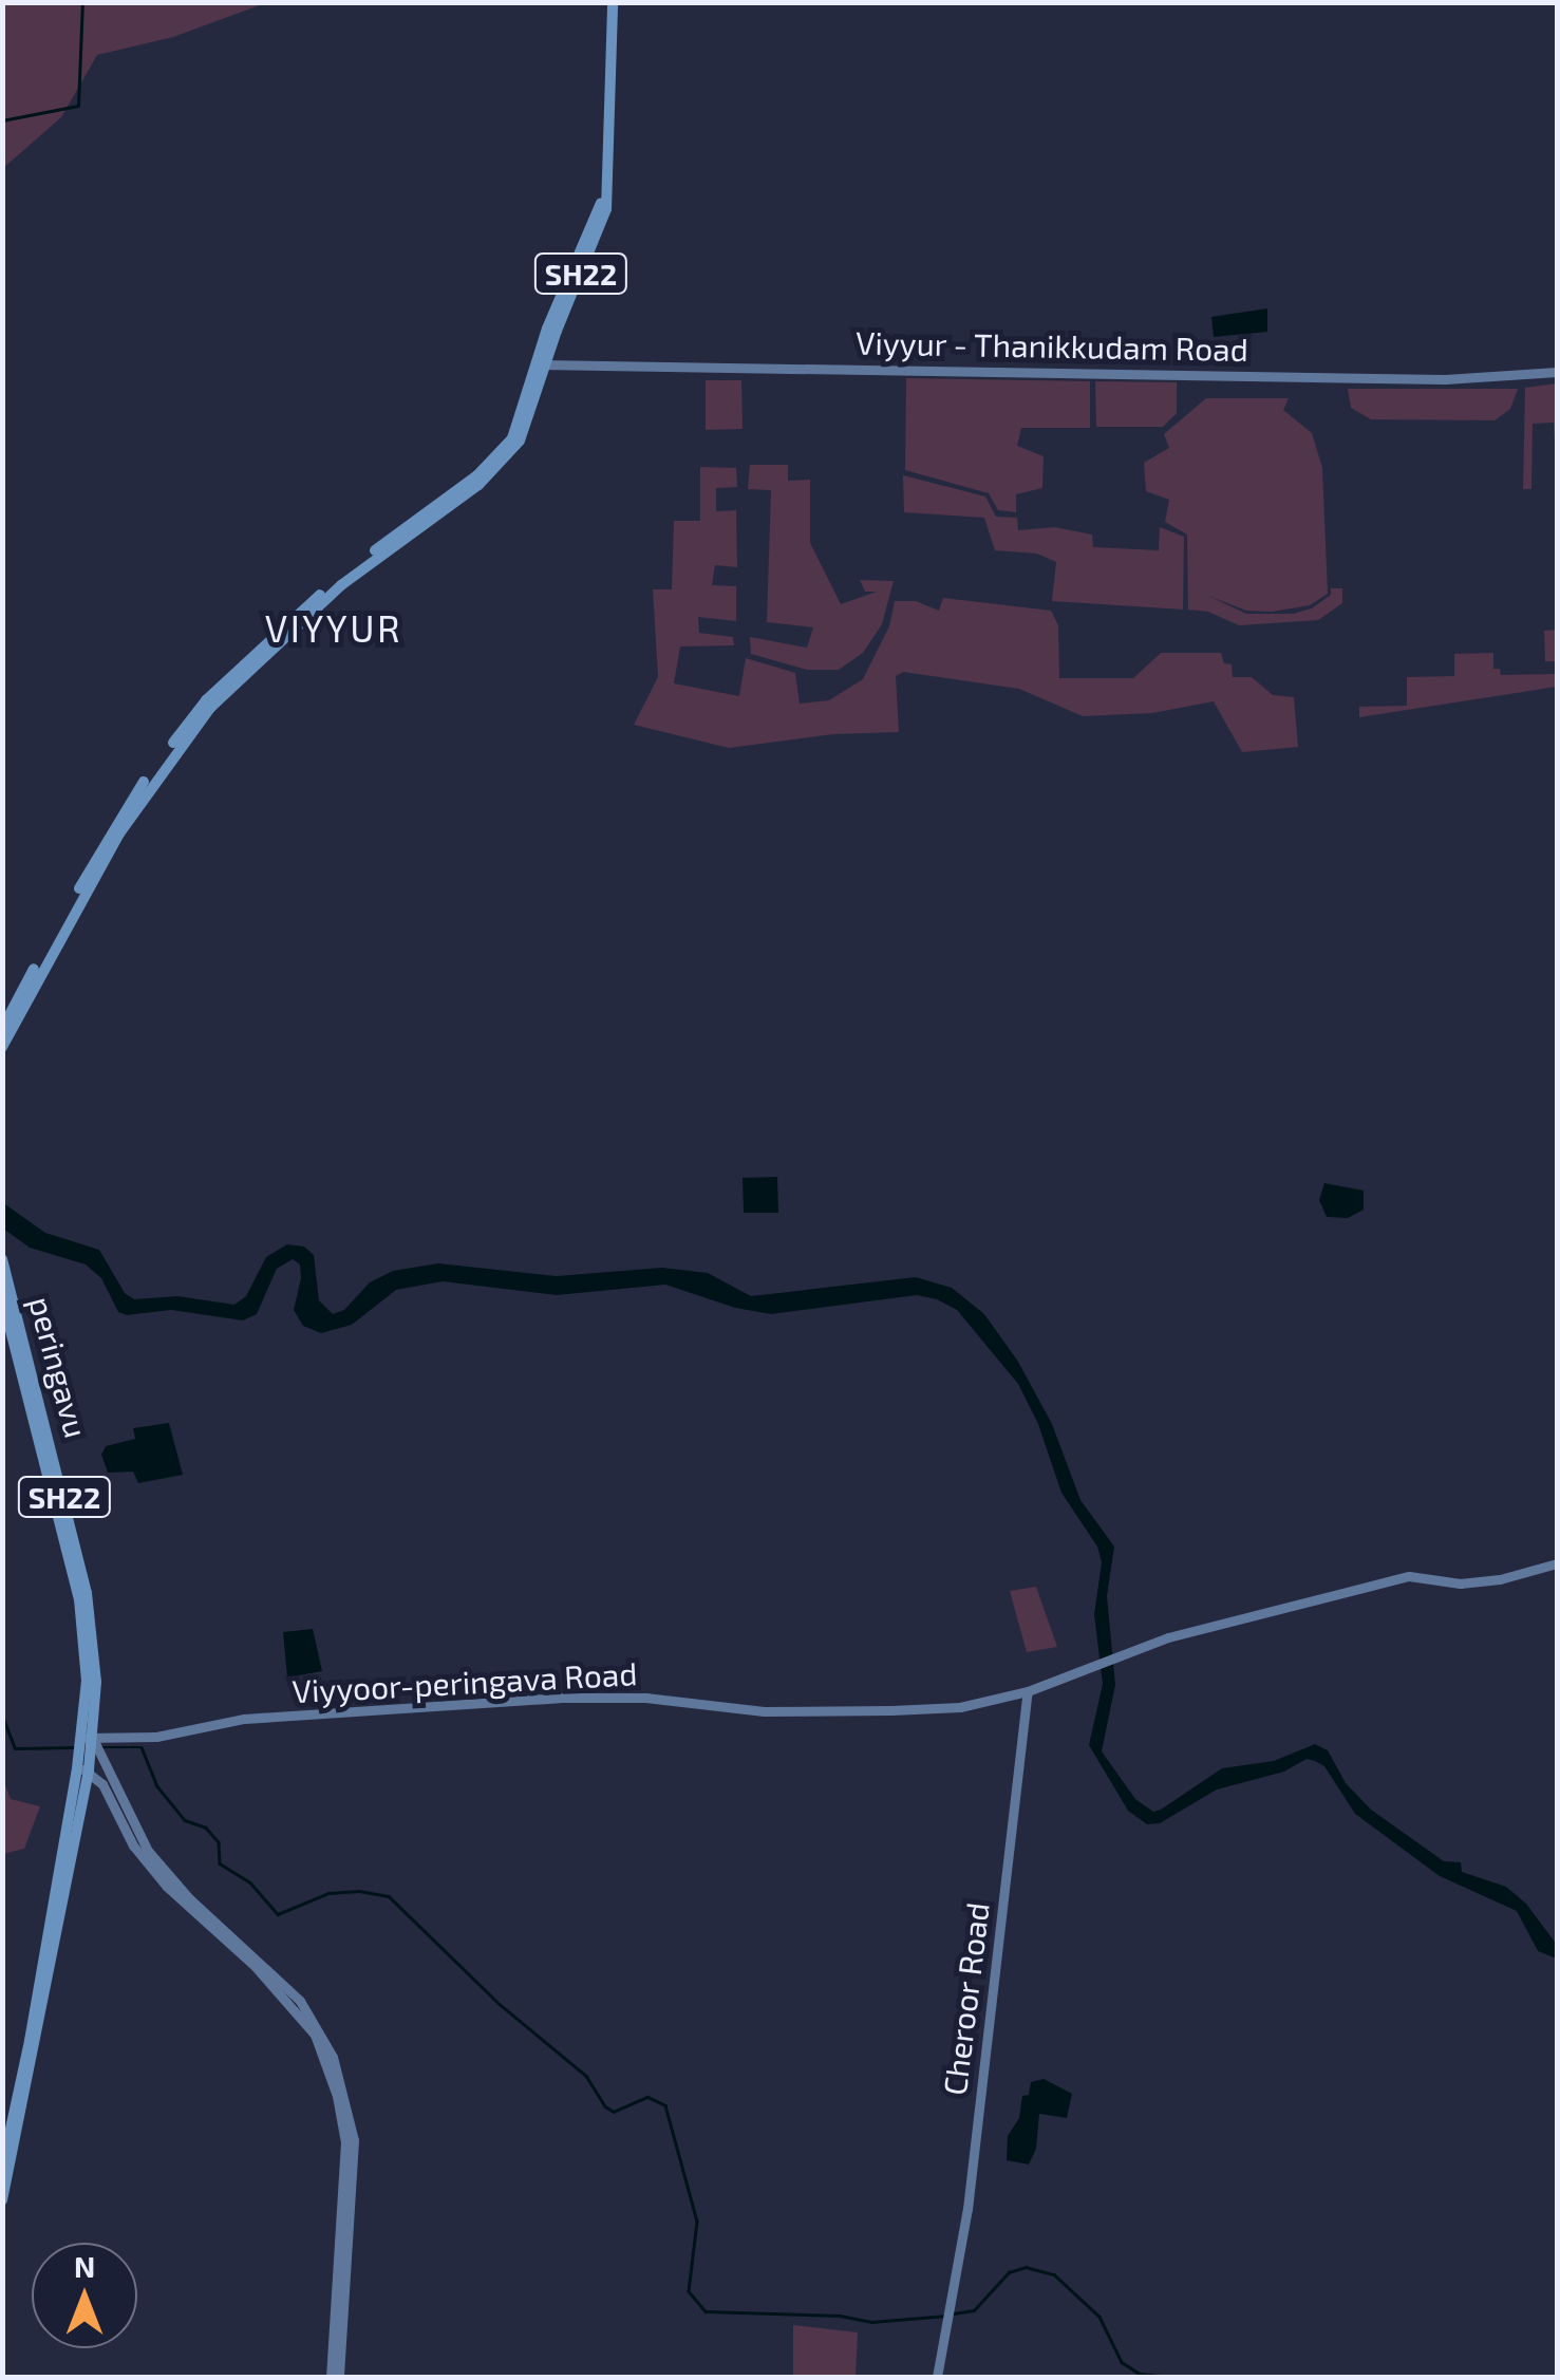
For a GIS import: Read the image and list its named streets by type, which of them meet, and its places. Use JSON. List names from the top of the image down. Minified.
{"streets":{"main road":["SH22","Viyyur - Thanikkudam Road","peringavu","Viyyoor-peringava Road","Cheroor Road"]},"crossings":[["SH22","Viyyur - Thanikkudam Road"],["SH22","peringavu"],["SH22","Viyyoor-peringava Road"],["peringavu","Viyyoor-peringava Road"],["Viyyoor-peringava Road","Cheroor Road"]],"districts":["VIYYUR"],"north":"top"}
